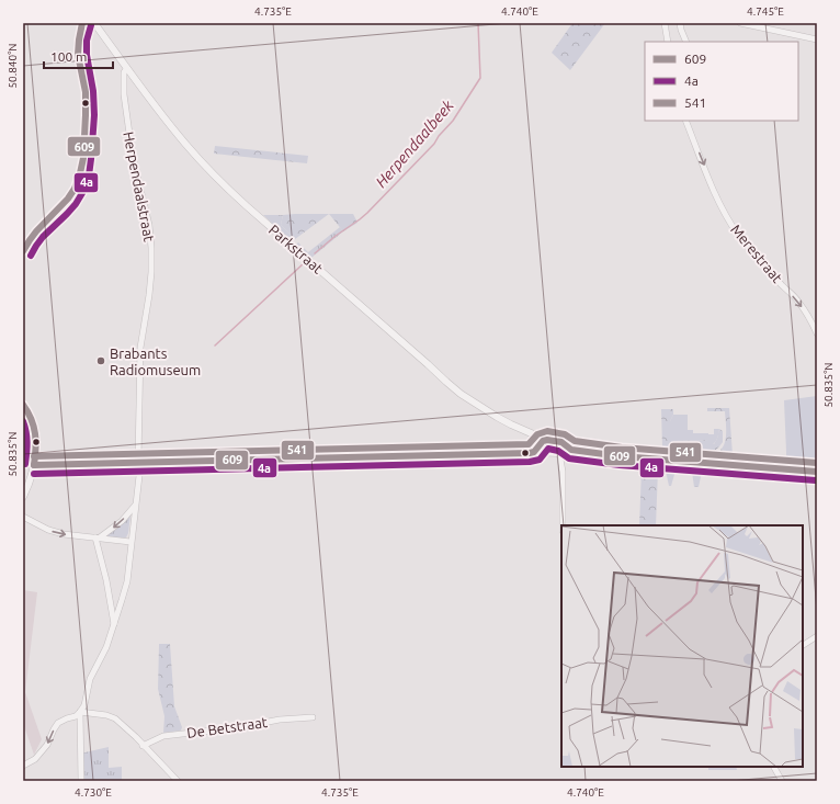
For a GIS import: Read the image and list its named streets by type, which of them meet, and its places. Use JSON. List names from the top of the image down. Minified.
{"streets":{"street":["Herpendaalstraat","Parkstraat","Merestraat","De Betstraat"]},"crossings":[["Herpendaalstraat","Parkstraat"]],"one_way":["Merestraat"],"water":["Herpendaalbeek"],"places":["Brabants Radiomuseum"],"lines":["transit line 609","transit line 4a","transit line 541"],"legend":["609","4a","541"],"scale_bar":"100 m","coordinates":["4.735°E","4.740°E","4.745°E","50.840°N","50.835°N","4.730°E"]}
